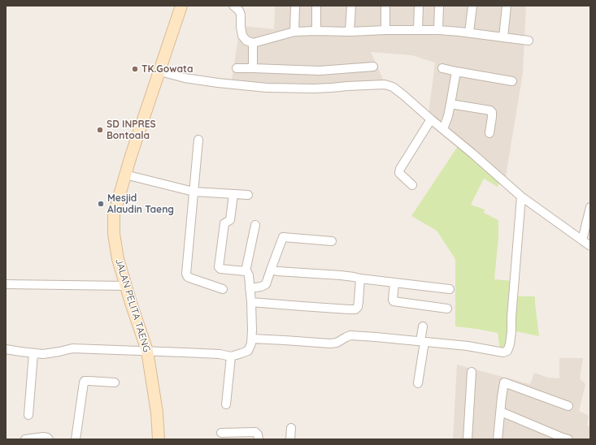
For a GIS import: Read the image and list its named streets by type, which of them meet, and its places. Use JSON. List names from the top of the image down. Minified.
{"streets":{"street":["JALAN PELITA TAENG"]},"places":["TK.Gowata","SD INPRES Bontoala","Mesjid Alaudin Taeng"]}
